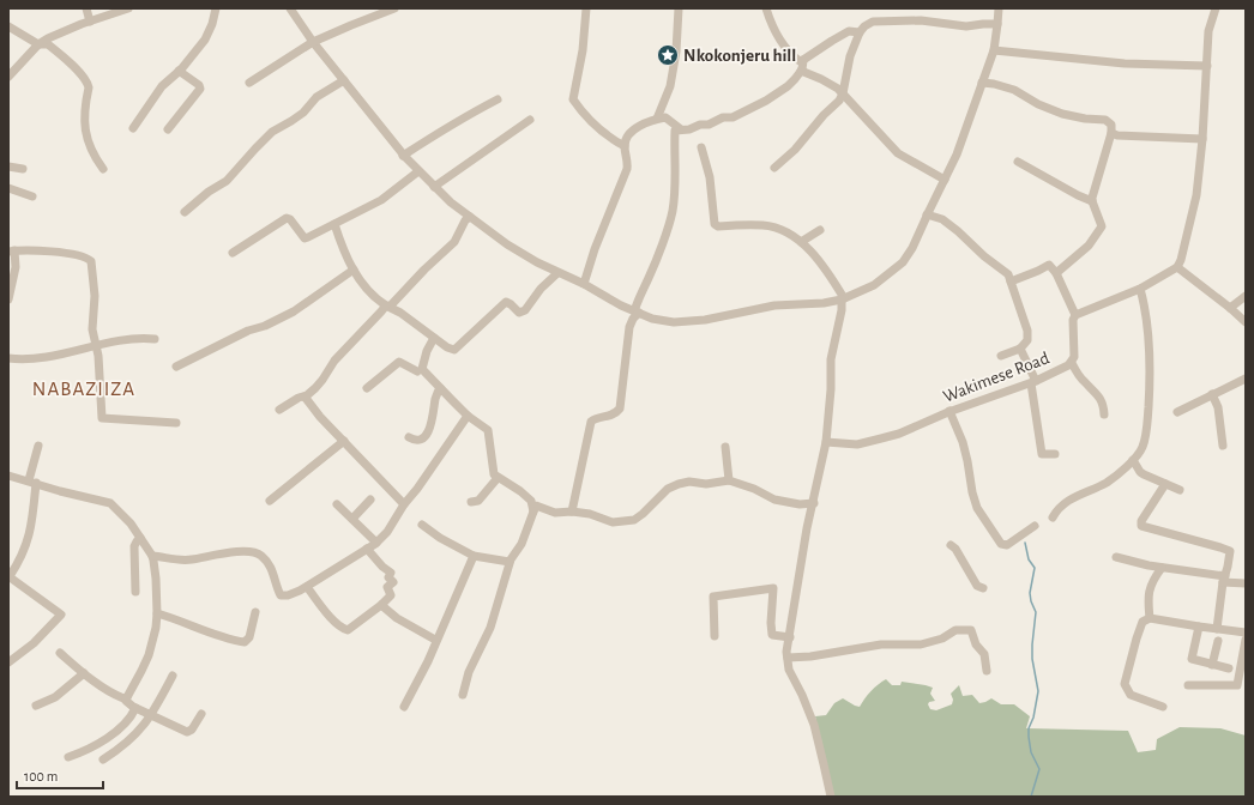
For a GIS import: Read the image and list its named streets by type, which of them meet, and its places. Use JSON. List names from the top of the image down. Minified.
{"streets":{"street":["Wakimese Road"]},"districts":["NABAZIIZA"],"places":{"place":["Nkokonjeru hill"]},"scale_bar":"100 m"}
